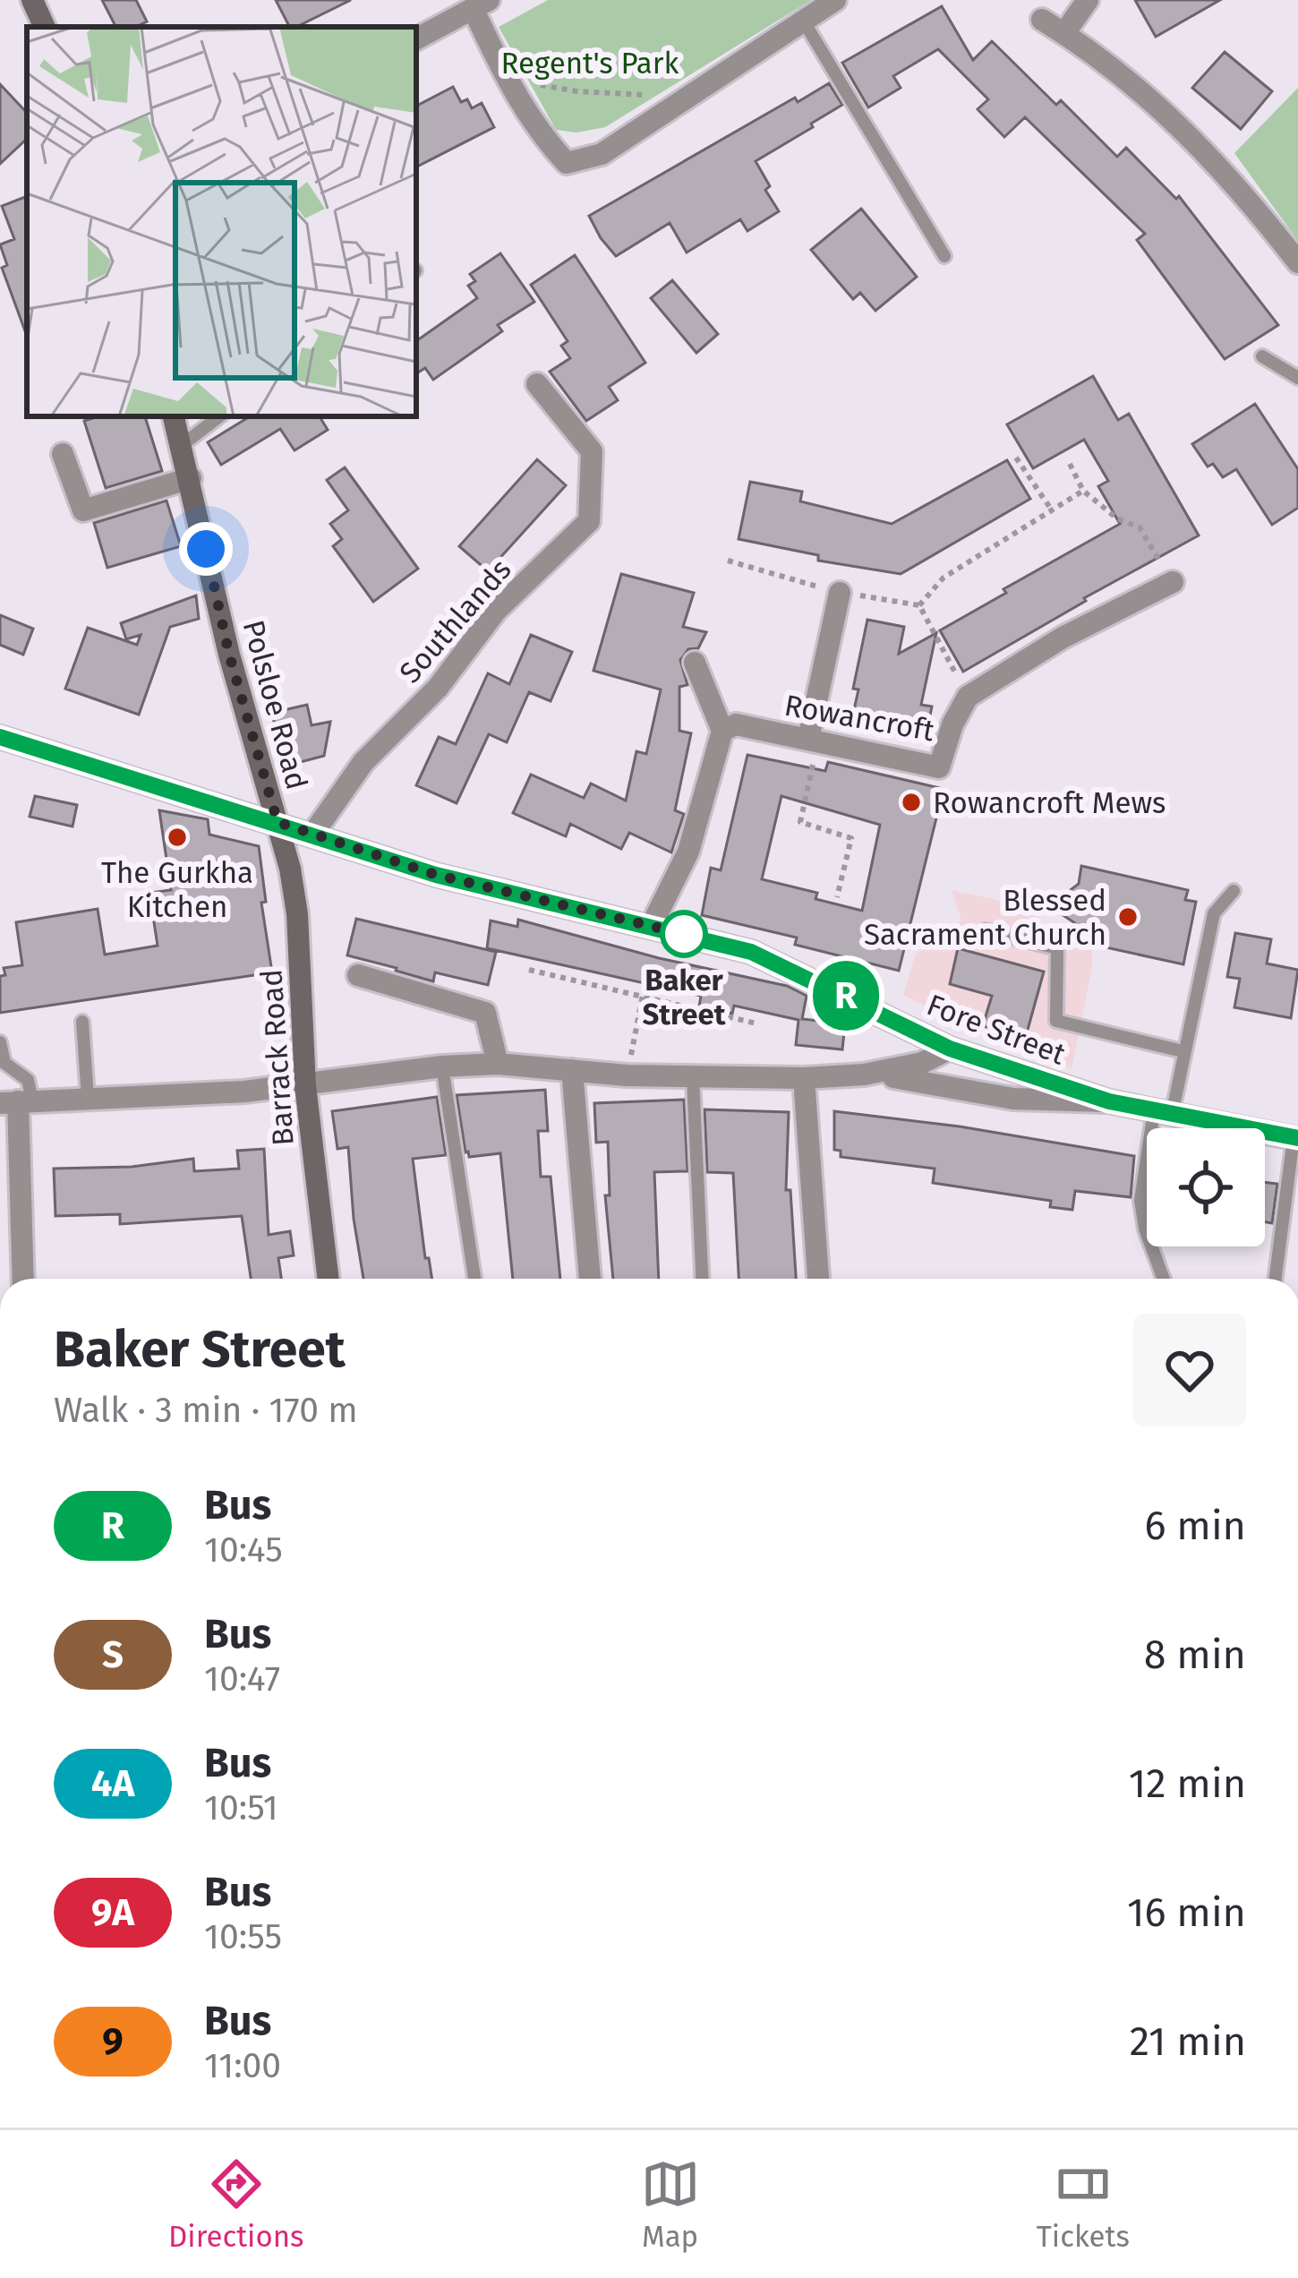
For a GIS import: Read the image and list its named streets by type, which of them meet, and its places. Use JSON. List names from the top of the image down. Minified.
{"streets":{"main road":["Polsloe Road","Fore Street","Barrack Road"],"street":["Southlands","Rowancroft"]},"crossings":[["Southlands","Fore Street"],["Polsloe Road","Fore Street"],["Polsloe Road","Barrack Road"],["Fore Street","Barrack Road"]],"parks":["Regent's Park"],"places":["Rowancroft Mews","The Gurkha Kitchen","Blessed Sacrament Church","Baker Street"],"lines":["bus line R"],"page":{"on_map":"R","heading":["Baker Street","Walk · 3 min · 170 m"],"list":[{"mark":"R","name":"Bus","note":"10:45","value":"6 min"},{"mark":"S","name":"Bus","note":"10:47","value":"8 min"},{"mark":"4A","name":"Bus","note":"10:51","value":"12 min"},{"mark":"9A","name":"Bus","note":"10:55","value":"16 min"},{"mark":"9","name":"Bus","note":"11:00","value":"21 min"}],"tabs":["Directions","Map","Tickets"]}}
